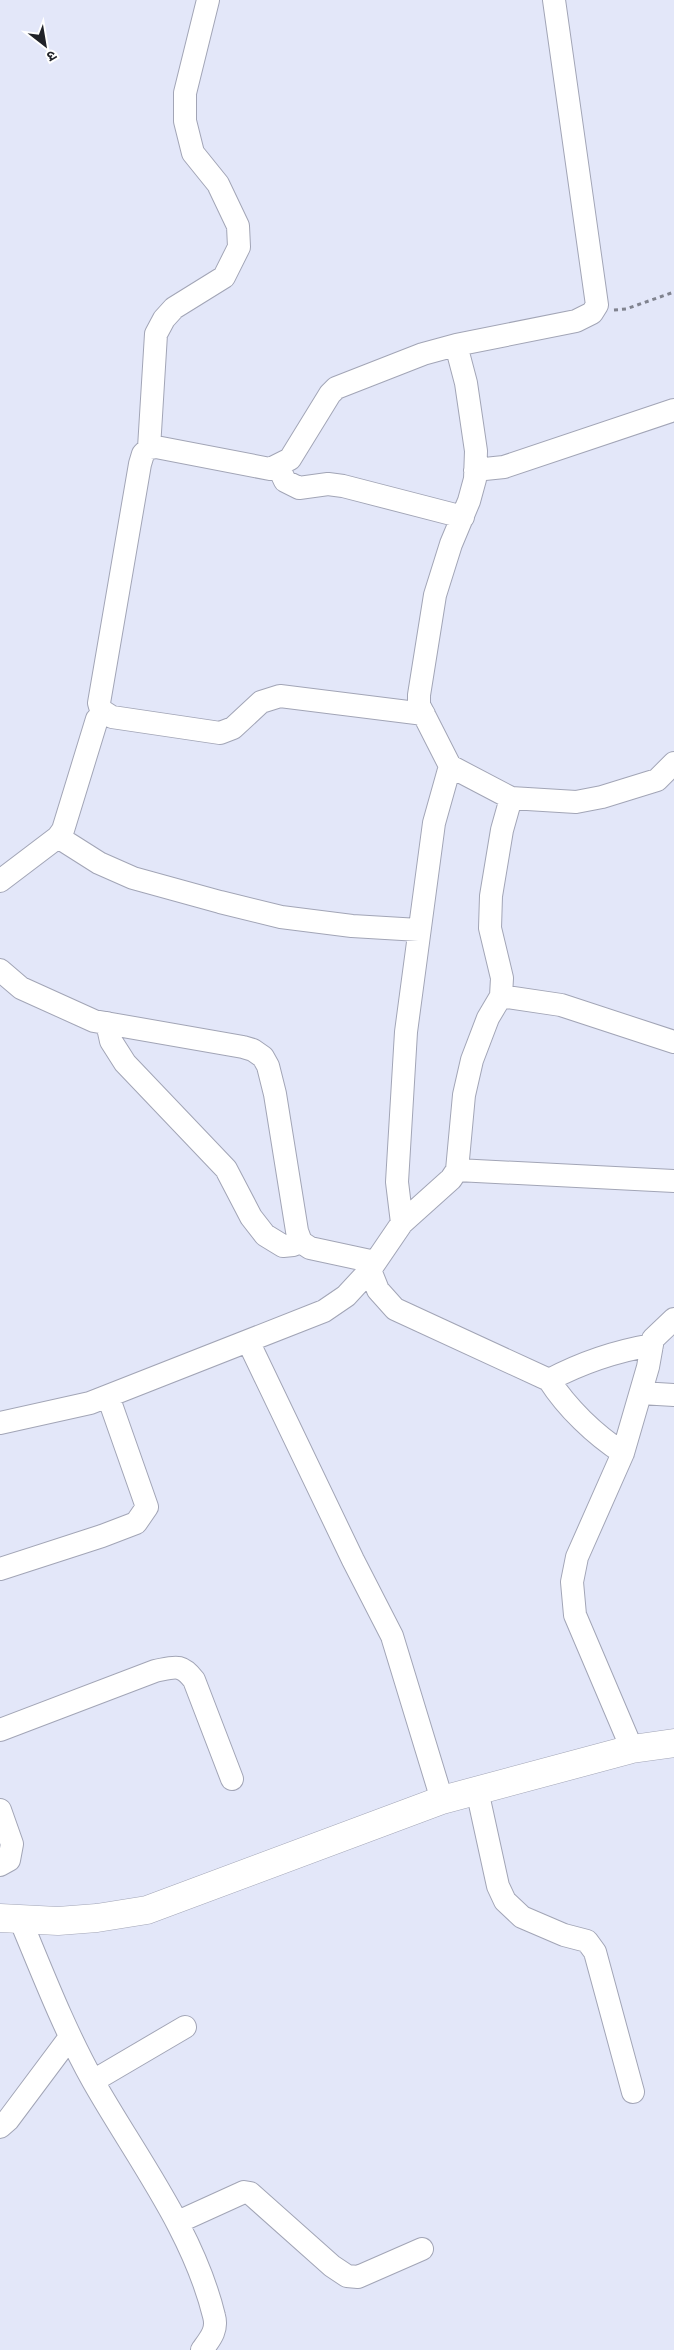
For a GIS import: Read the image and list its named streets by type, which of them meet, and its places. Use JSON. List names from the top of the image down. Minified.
{"north":"bottom right"}
